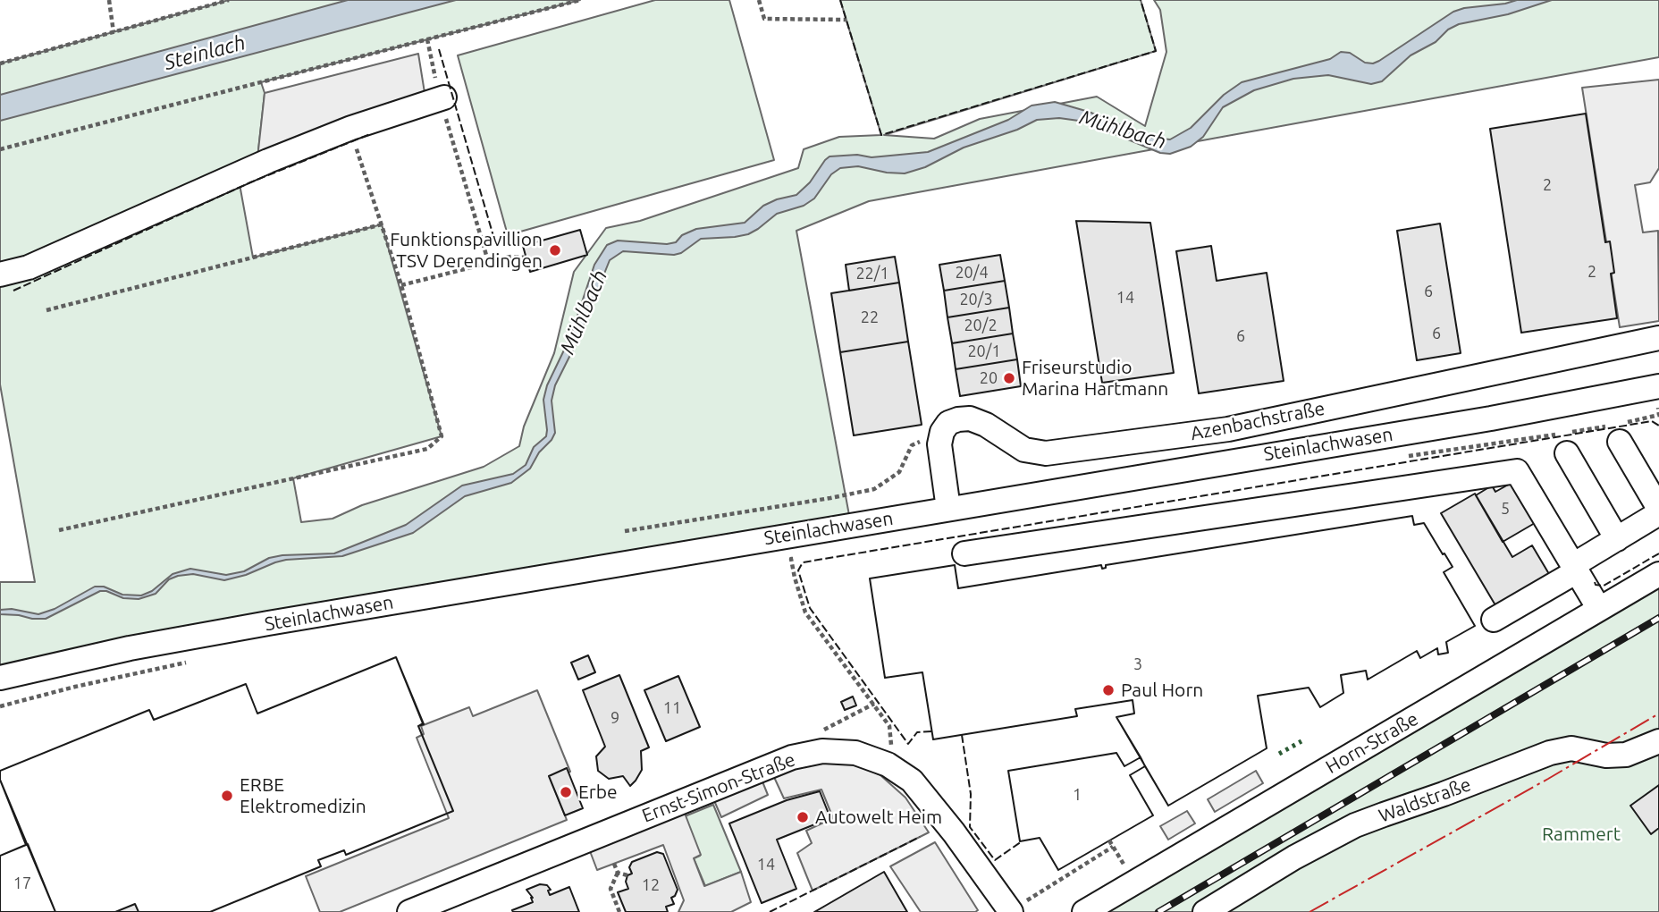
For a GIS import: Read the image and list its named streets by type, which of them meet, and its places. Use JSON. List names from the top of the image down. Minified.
{"streets":{"street":["Azenbachstraße","Steinlachwasen","Horn-Straße","Ernst-Simon-Straße","Waldstraße"]},"water":["Steinlach","Mühlbach"],"parks":["Rammert"],"places":["Funktionspavillion TSV Derendingen","Friseurstudio Marina Hartmann","Paul Horn","Erbe","ERBE Elektromedizin","Autowelt Heim"],"house_numbers":["2","2","20/4","22/1","6","14","20/3","22","20/2","6","6","20/1","20","5","3","11","9","1","14","17","12"]}
